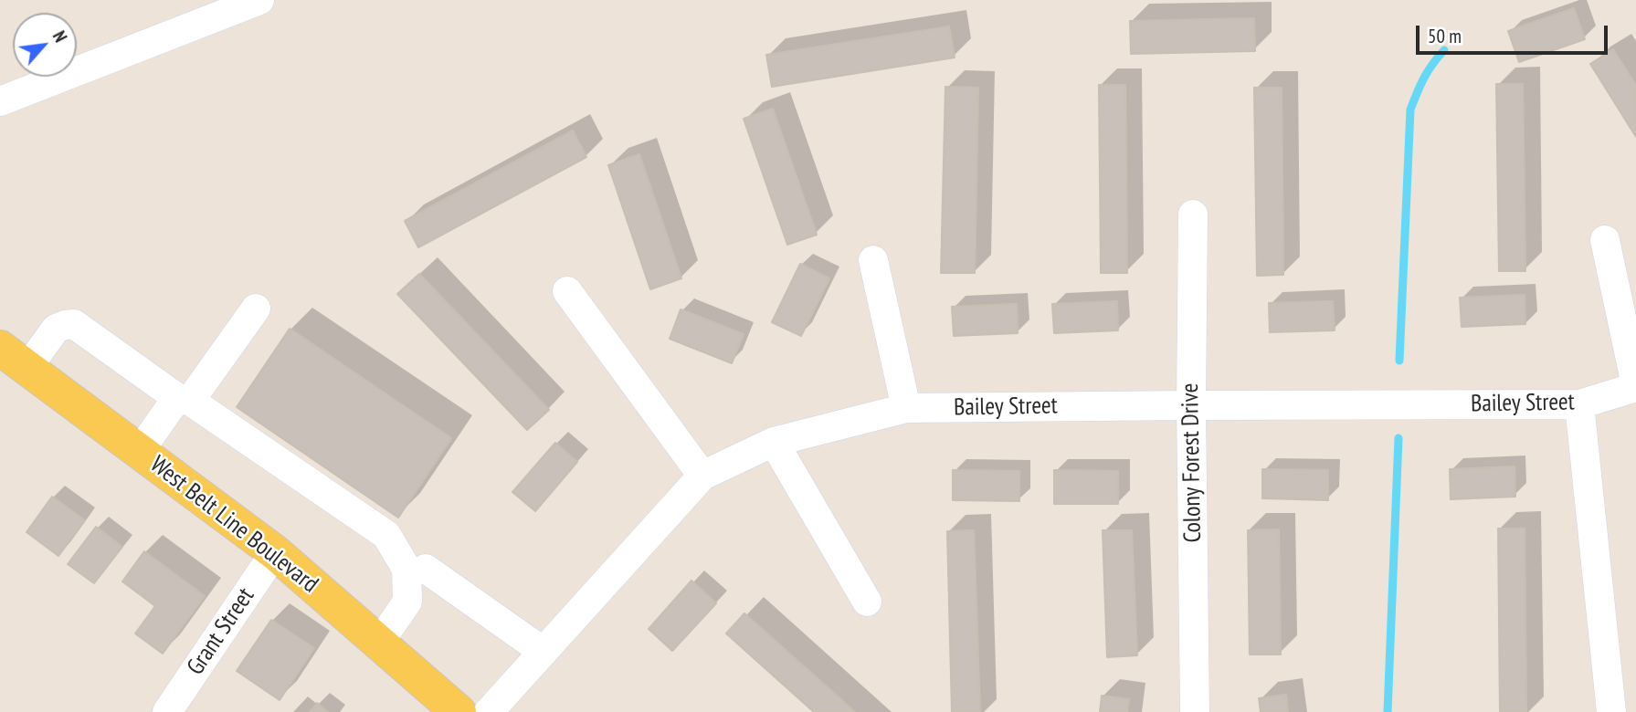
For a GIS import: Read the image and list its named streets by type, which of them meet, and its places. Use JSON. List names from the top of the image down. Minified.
{"streets":{"main road":["West Belt Line Boulevard"],"street":["Bailey Street","Colony Forest Drive","Grant Street"]},"crossings":[["Bailey Street","Colony Forest Drive"],["West Belt Line Boulevard","Grant Street"]],"scale_bar":"50 m","north":"top right"}
